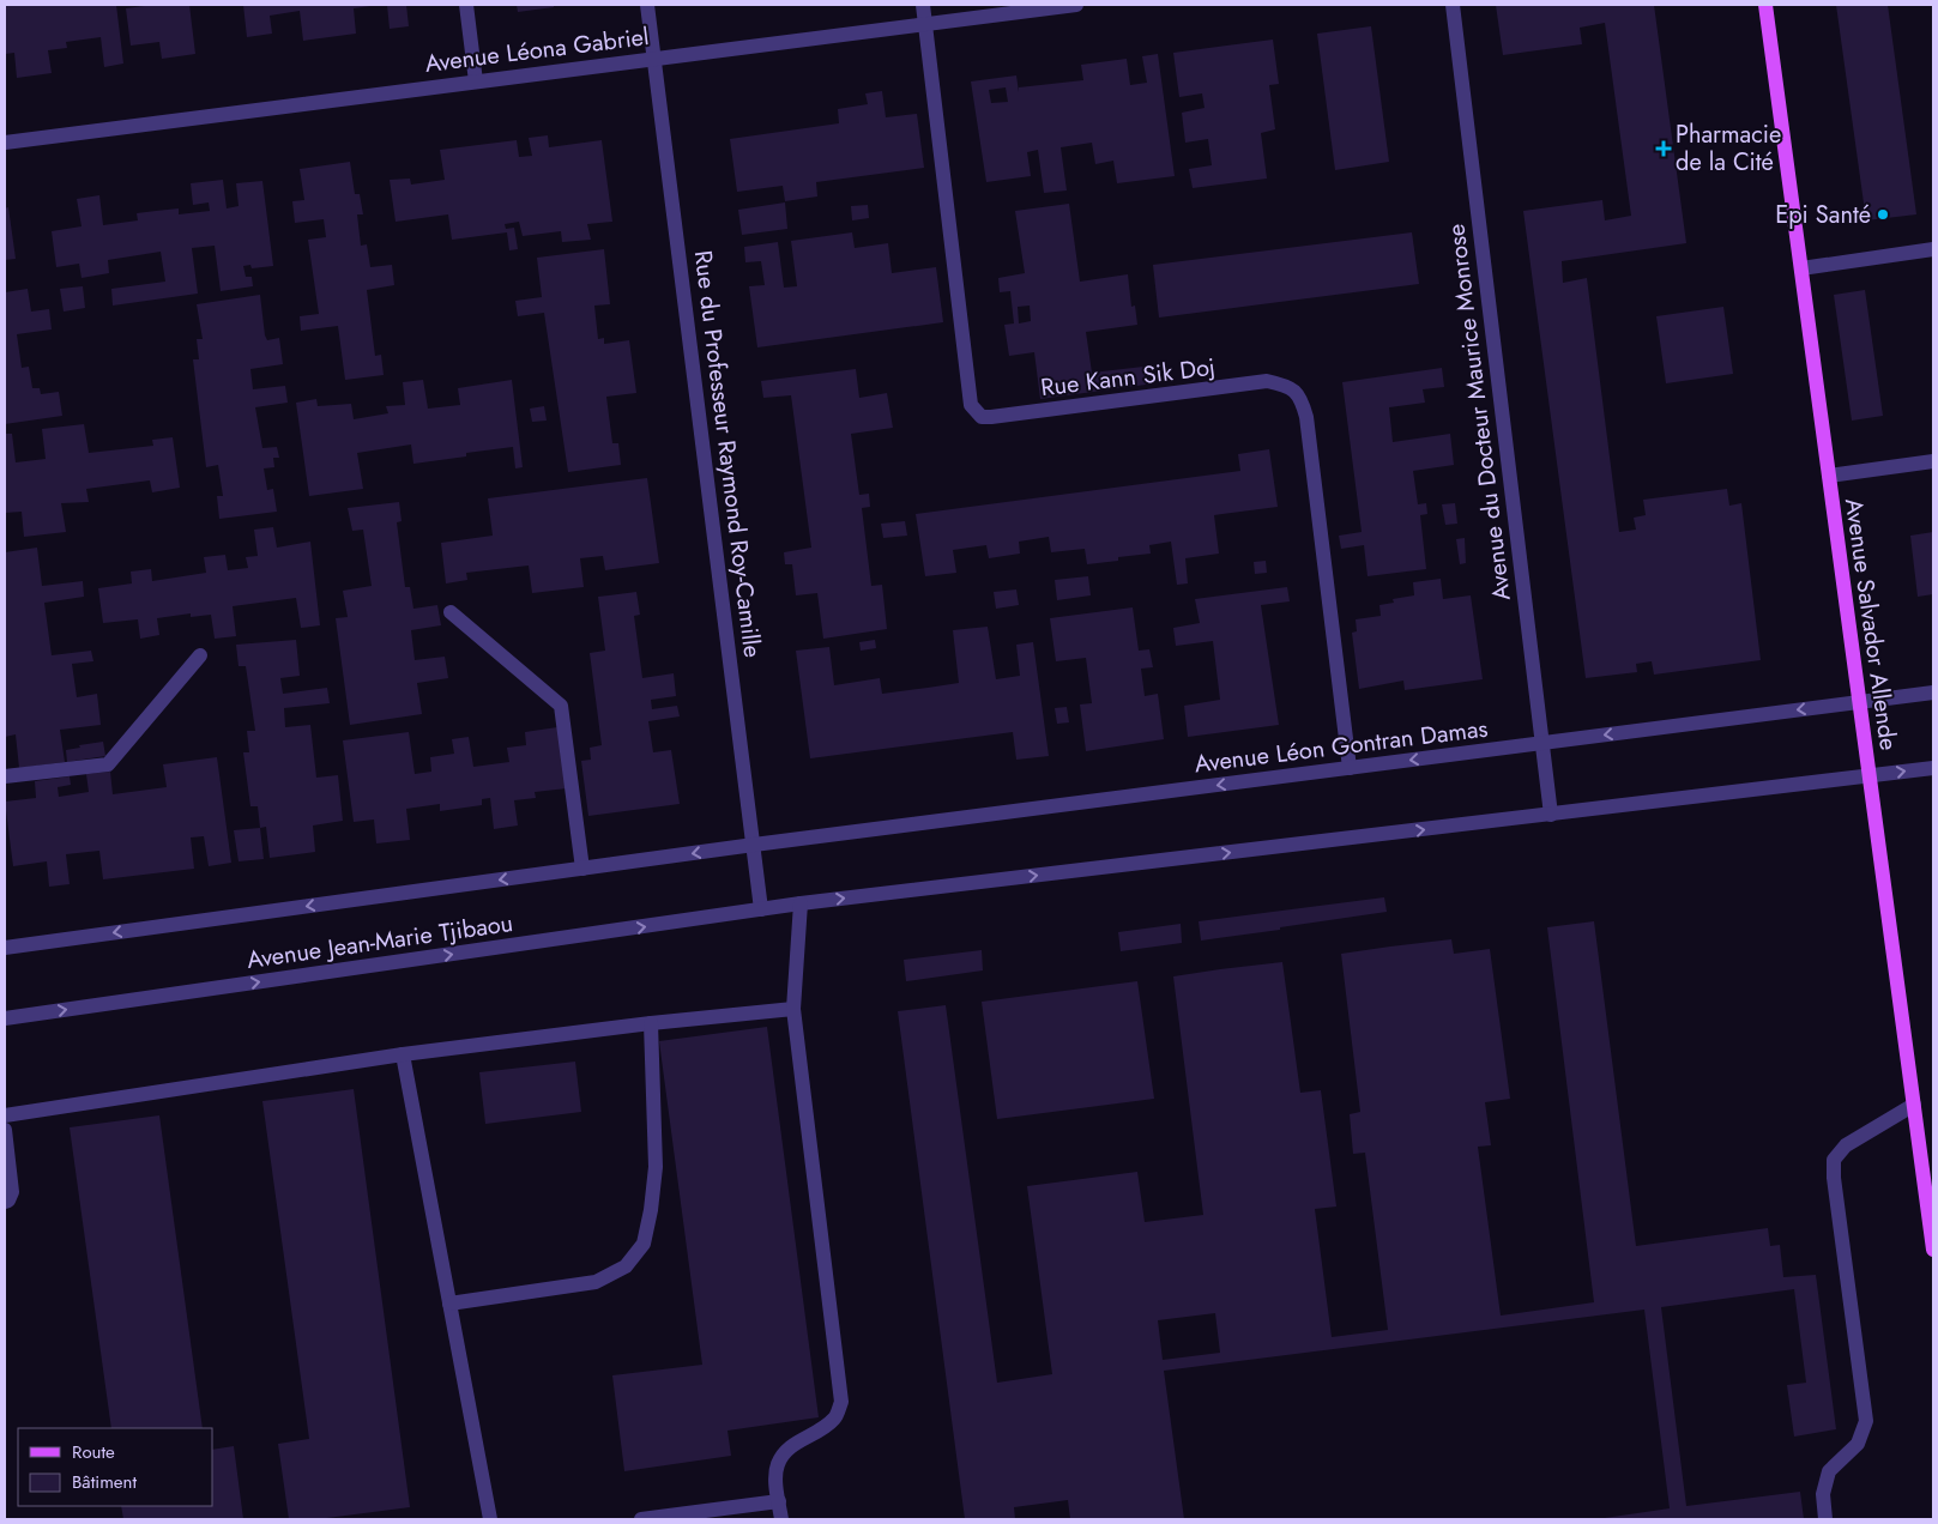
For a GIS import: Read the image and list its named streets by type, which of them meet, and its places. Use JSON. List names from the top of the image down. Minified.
{"streets":{"main road":["Avenue Salvador Allende"],"street":["Avenue Léona Gabriel","Rue Kann Sik Doj","Avenue du Docteur Maurice Monrose","Rue du Professeur Raymond Roy-Camille","Avenue Léon Gontran Damas","Avenue Jean-Marie Tjibaou"]},"crossings":[["Avenue Léona Gabriel","Rue Kann Sik Doj"],["Avenue Léona Gabriel","Rue du Professeur Raymond Roy-Camille"],["Rue Kann Sik Doj","Avenue Léon Gontran Damas"],["Avenue du Docteur Maurice Monrose","Avenue Léon Gontran Damas"],["Rue du Professeur Raymond Roy-Camille","Avenue Léon Gontran Damas"],["Rue du Professeur Raymond Roy-Camille","Avenue Jean-Marie Tjibaou"],["Avenue Salvador Allende","Avenue Léon Gontran Damas"],["Avenue Léon Gontran Damas","Avenue Jean-Marie Tjibaou"]],"places":{"health":["Pharmacie de la Cité"],"other":["Epi Santé"]},"legend":["Route","Bâtiment"]}
